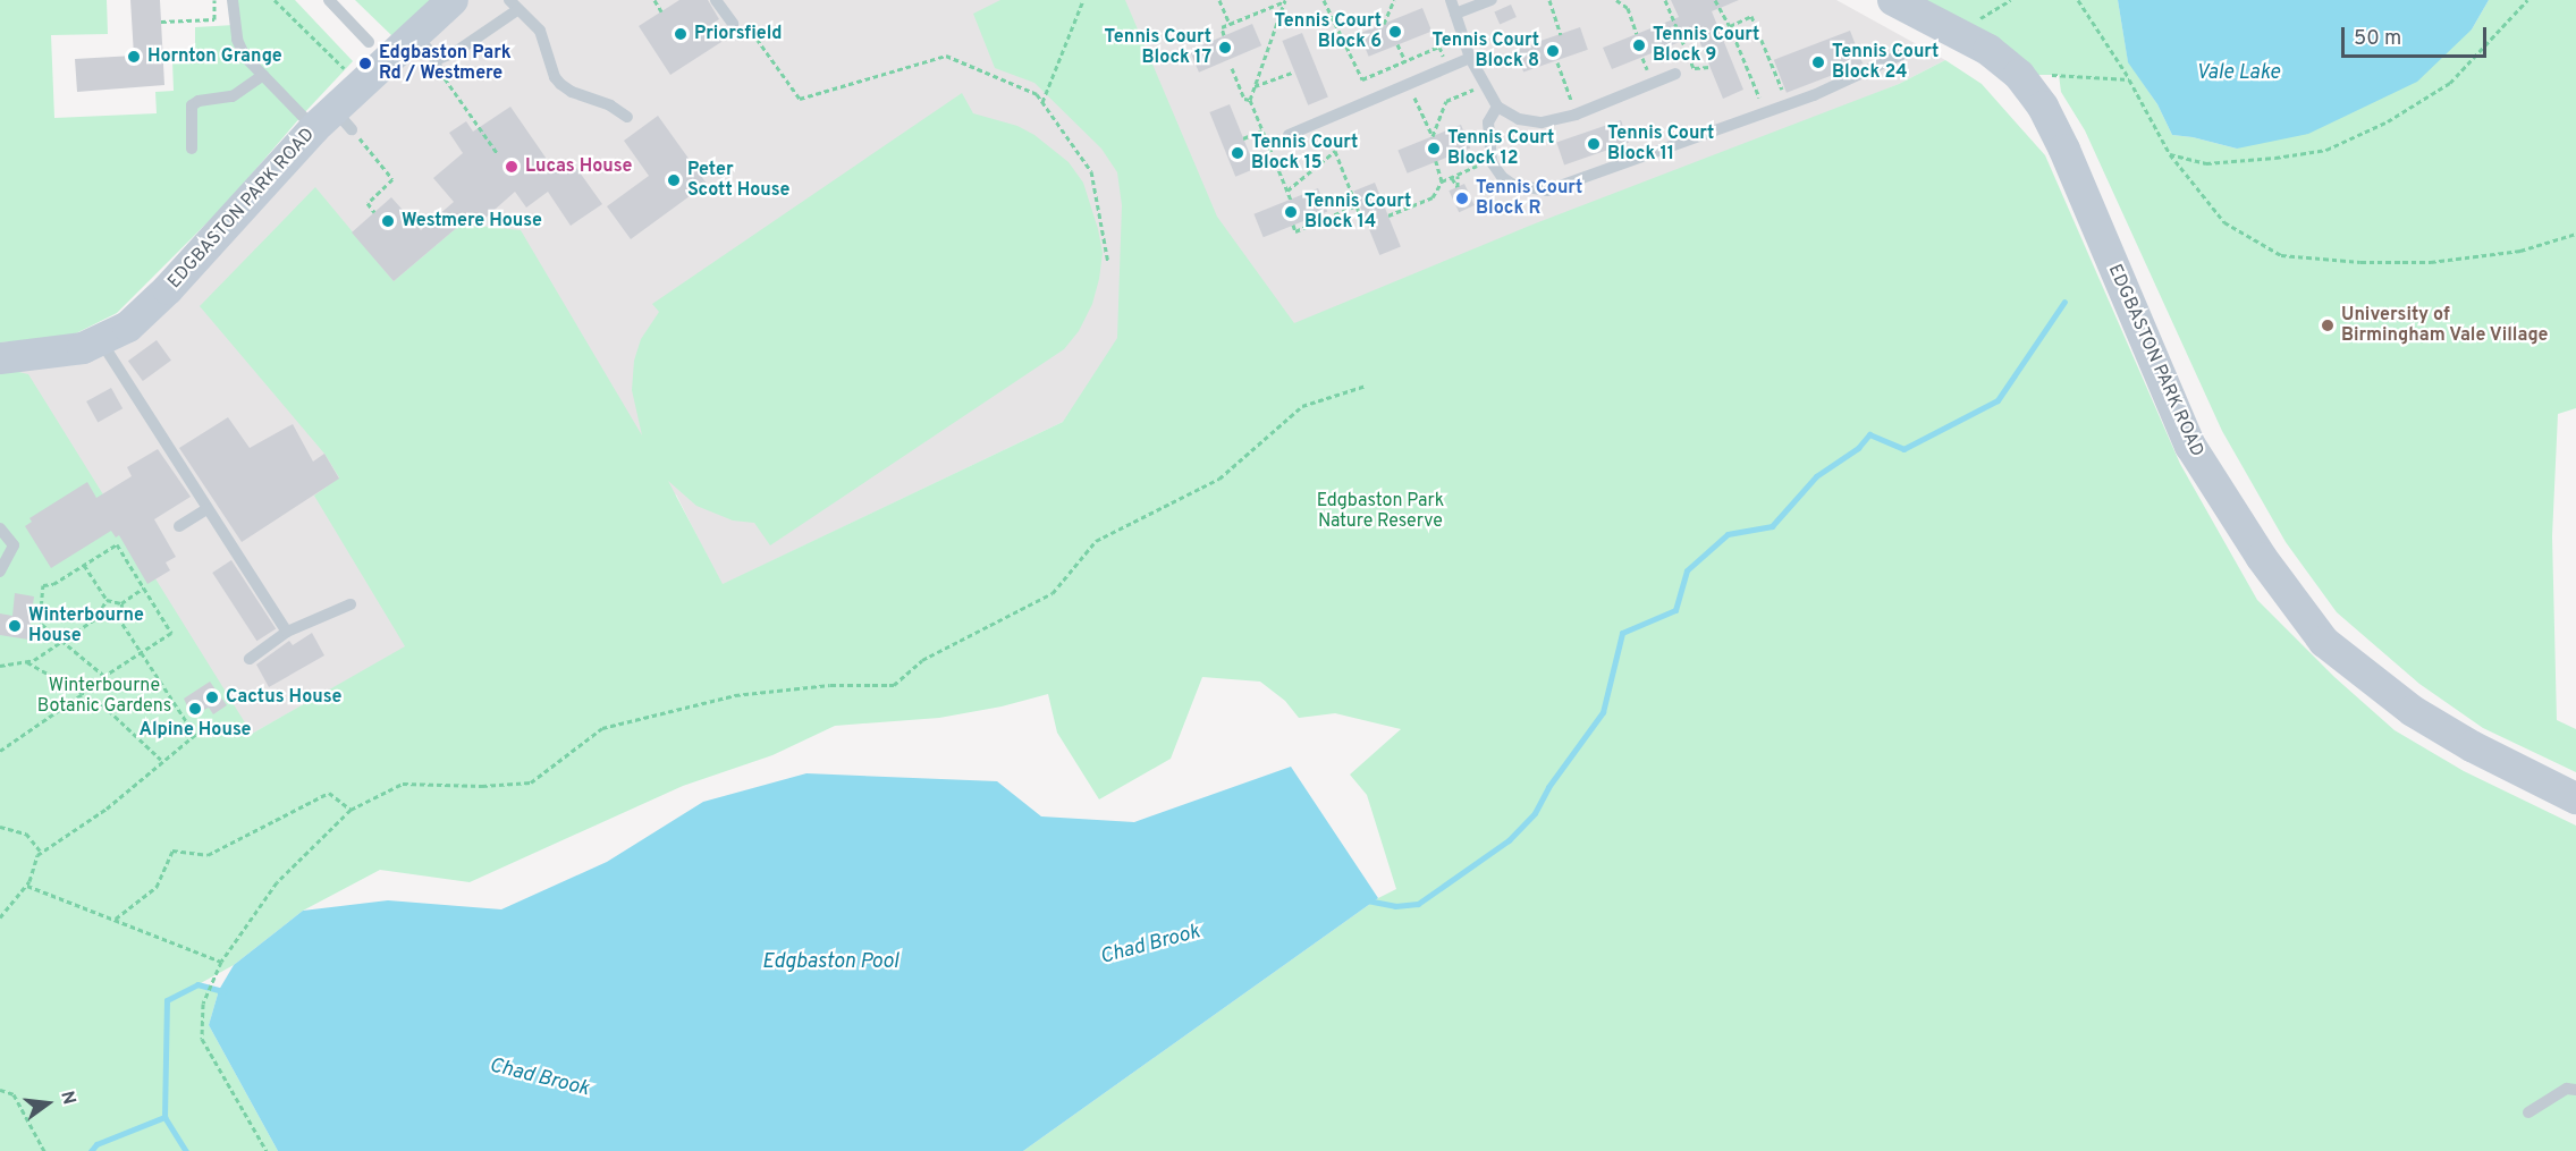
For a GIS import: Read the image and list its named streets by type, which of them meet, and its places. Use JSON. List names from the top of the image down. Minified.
{"streets":{"street":["EDGBASTON PARK ROAD"]},"water":["Vale Lake","Chad Brook","Edgbaston Pool"],"parks":["Edgbaston Park Nature Reserve","Winterbourne Botanic Gardens"],"places":["Tennis Court Block 6","Priorsfield","Tennis Court Block 9","Tennis Court Block 17","Tennis Court Block 8","Hornton Grange","Tennis Court Block 24","Edgbaston Park Rd / Westmere","Tennis Court Block 11","Tennis Court Block 12","Tennis Court Block 15","Lucas House","Peter Scott House","Tennis Court Block R","Tennis Court Block 14","Westmere House","University of Birmingham Vale Village","Winterbourne House","Cactus House","Alpine House"],"scale_bar":"50 m","north":"right"}
